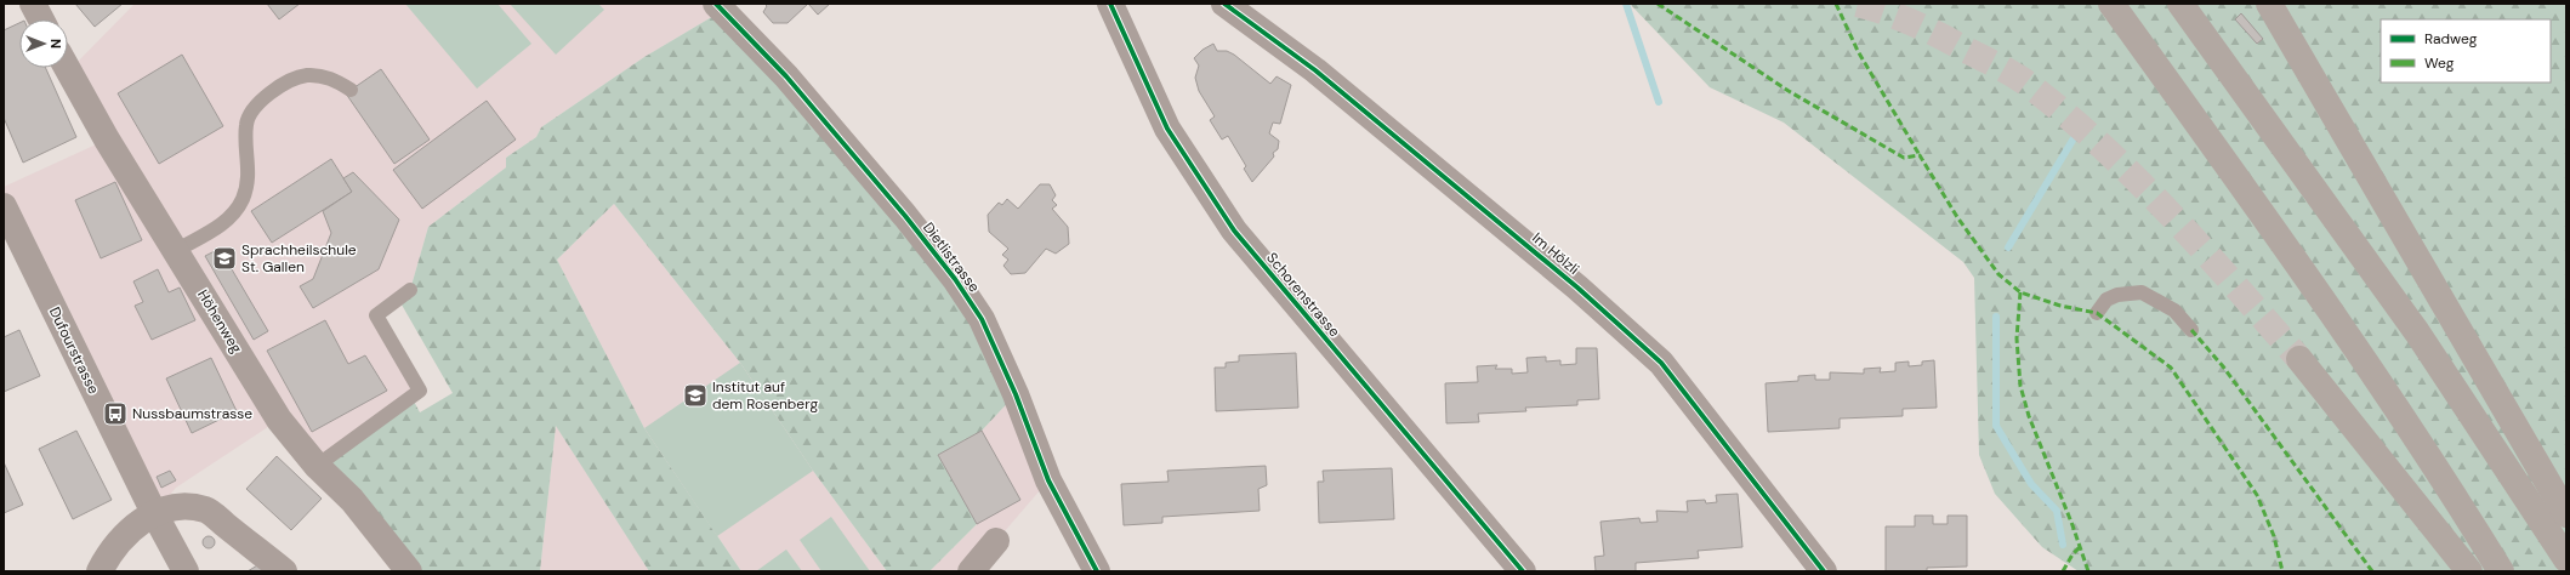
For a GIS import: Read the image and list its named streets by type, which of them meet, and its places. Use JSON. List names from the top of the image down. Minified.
{"streets":{"street":["Im Hölzli","Dietlistrasse","Schorenstrasse","Höhenweg","Dufourstrasse"]},"places":{"school or university":["Sprachheilschule St. Gallen","Institut auf dem Rosenberg"],"bus stop":["Nussbaumstrasse"]},"legend":["Radweg","Weg"],"north":"right"}
